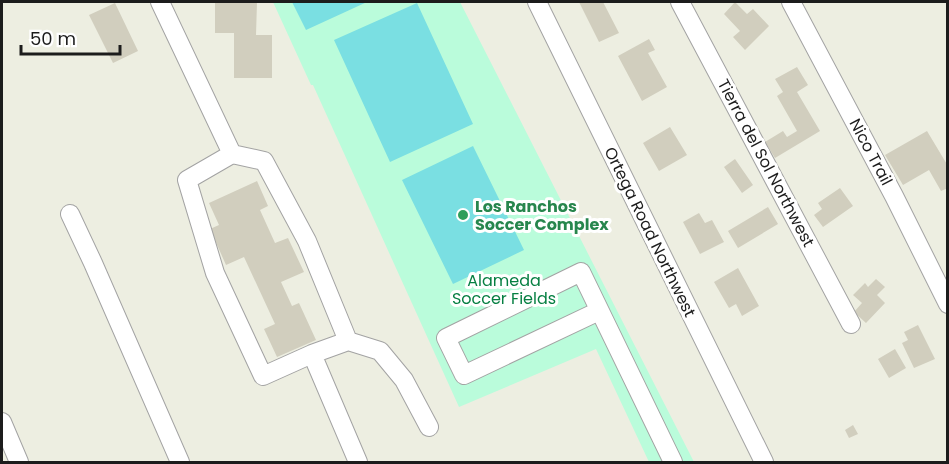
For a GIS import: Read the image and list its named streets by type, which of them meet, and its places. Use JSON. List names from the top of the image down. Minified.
{"streets":{"street":["Nico Trail","Tierra del Sol Northwest","Ortega Road Northwest"]},"parks":["Alameda Soccer Fields"],"places":["Los Ranchos Soccer Complex"],"scale_bar":"50 m"}
